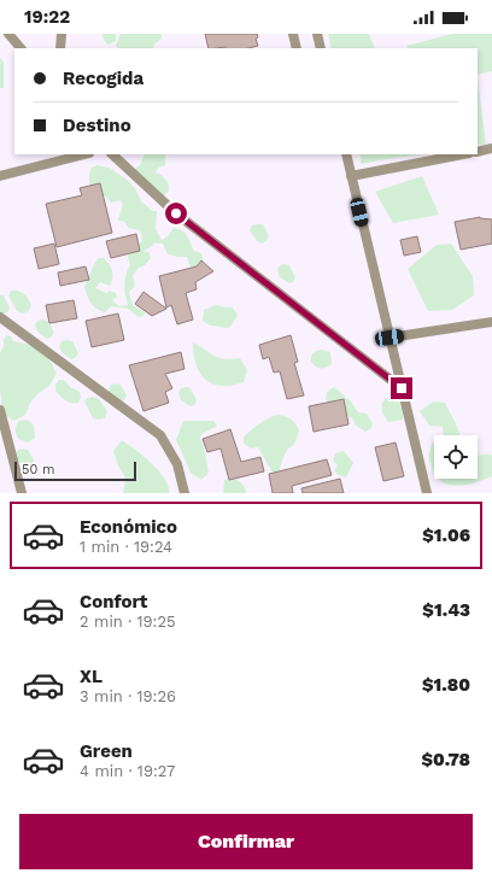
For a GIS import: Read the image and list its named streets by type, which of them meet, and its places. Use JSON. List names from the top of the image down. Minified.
{"scale_bar":"50 m","page":{"status":"19:22","banner":["Recogida","Destino"],"scale":"50 m","list":[{"name":"Económico","note":"1 min · 19:24","value":"$1.06"},{"name":"Confort","note":"2 min · 19:25","value":"$1.43"},{"name":"XL","note":"3 min · 19:26","value":"$1.80"},{"name":"Green","note":"4 min · 19:27","value":"$0.78"}],"buttons":"Confirmar"}}
